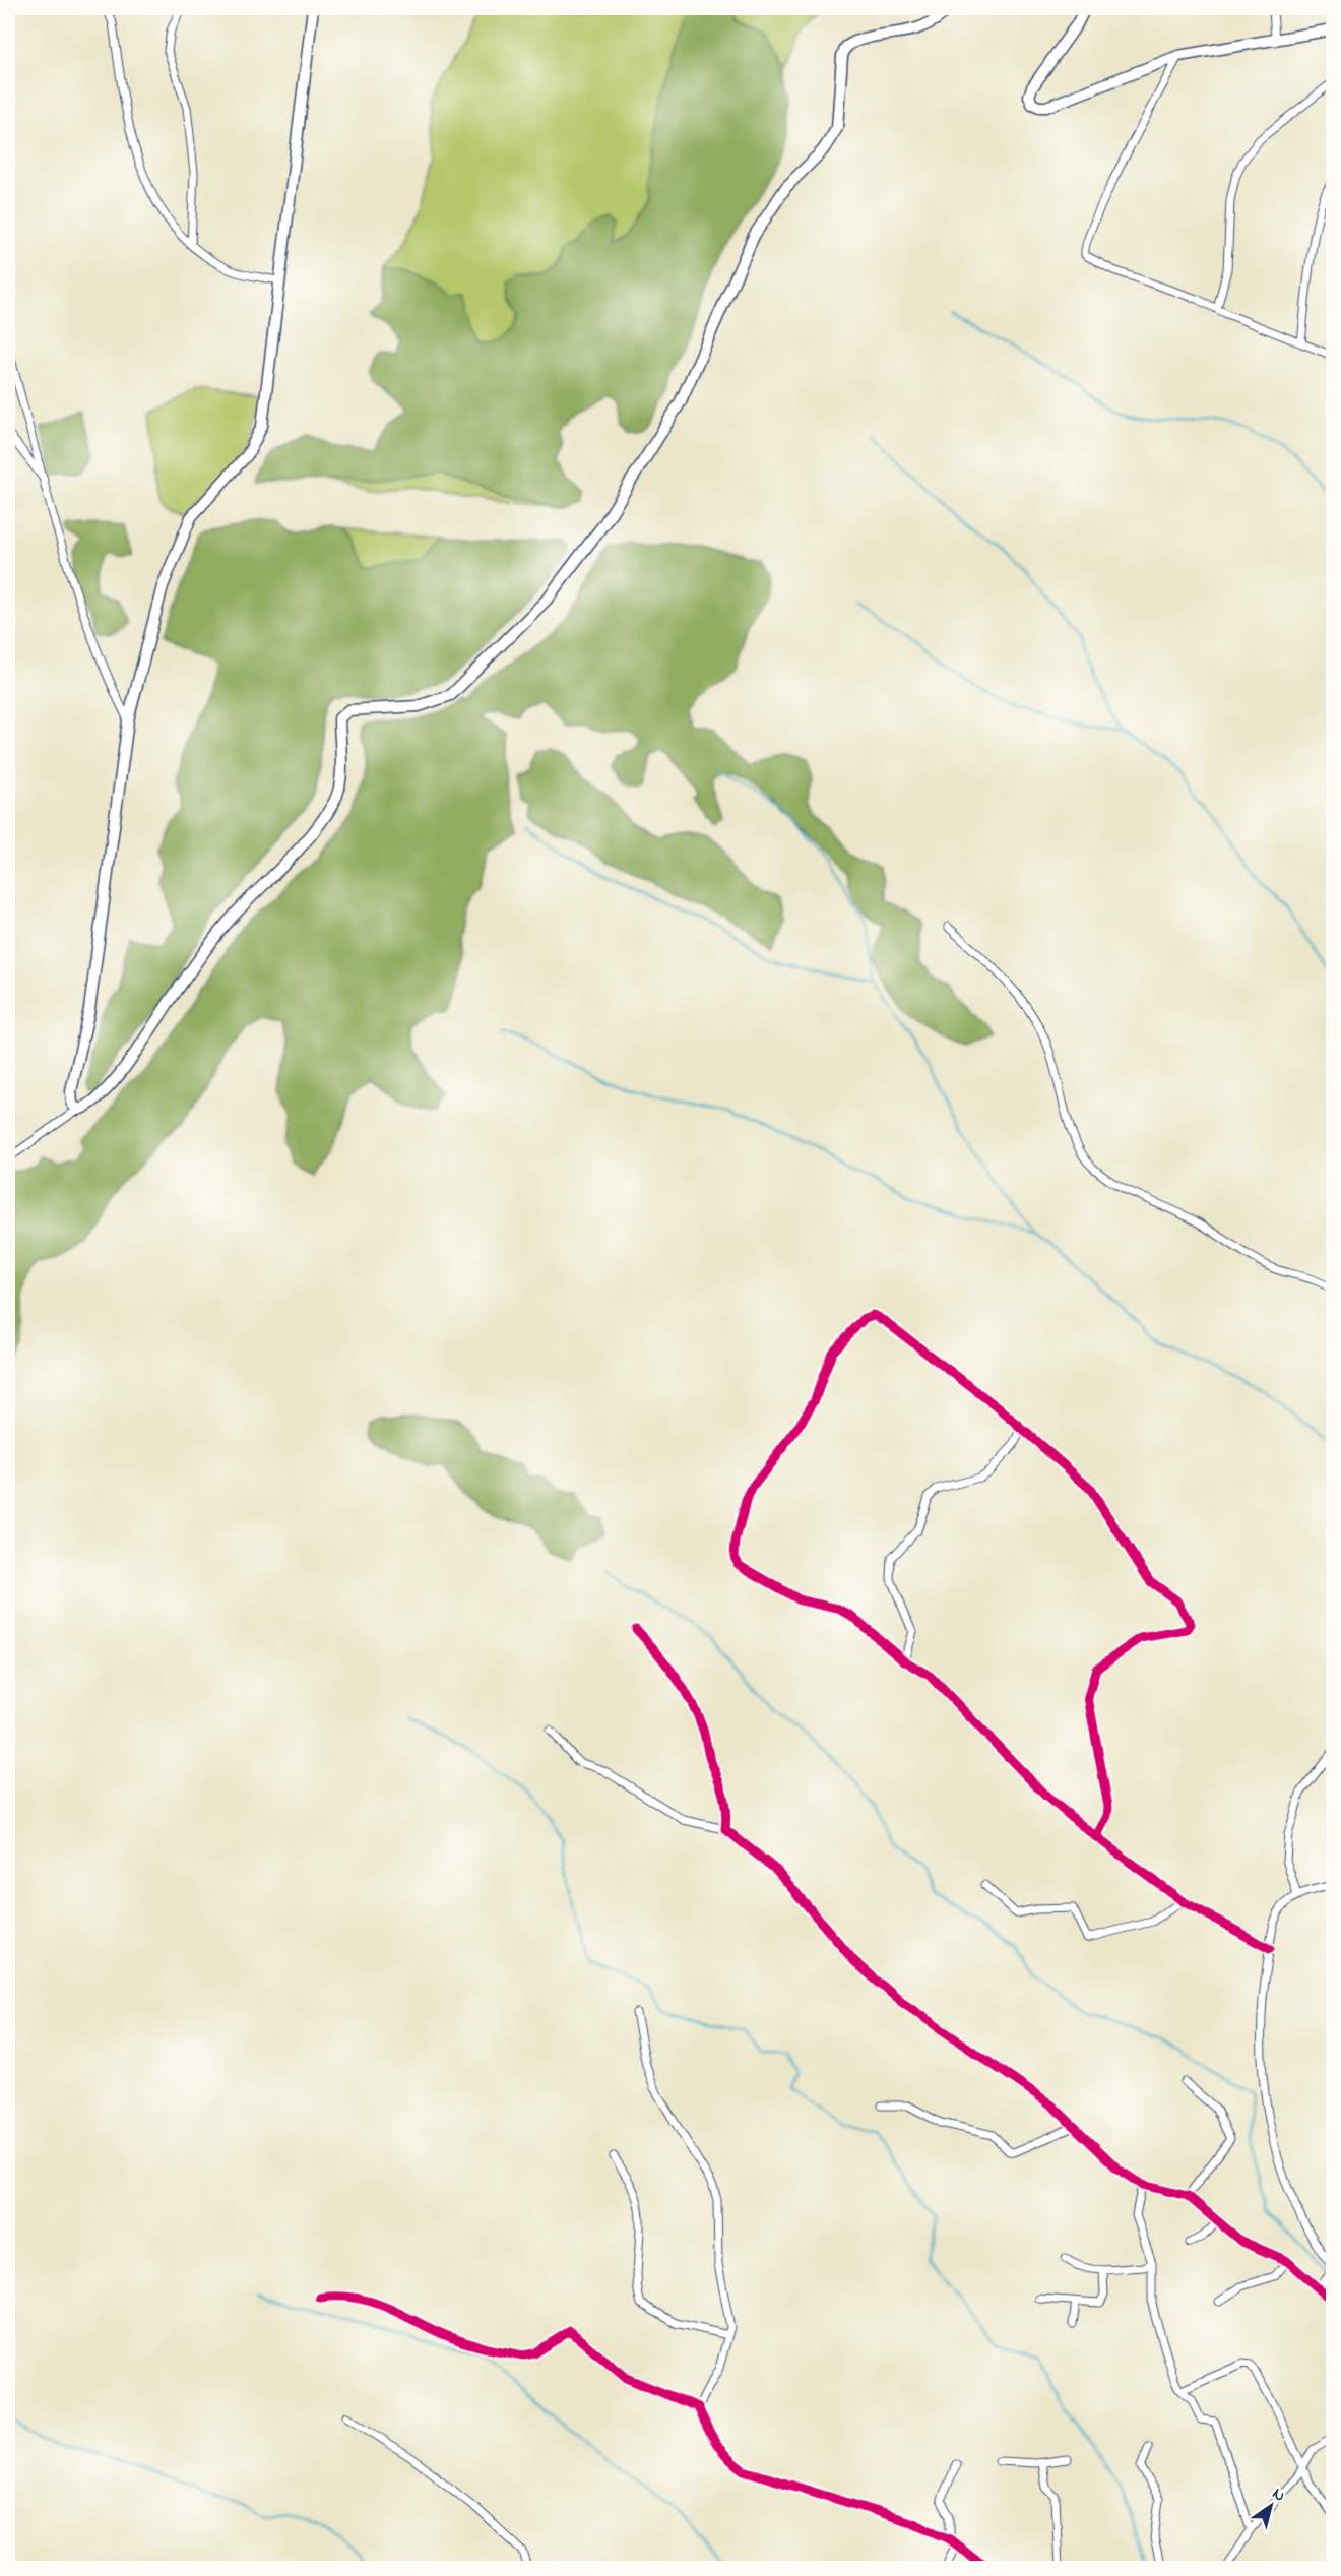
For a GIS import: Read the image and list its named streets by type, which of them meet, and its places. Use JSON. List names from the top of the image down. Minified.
{"north":"top right"}
